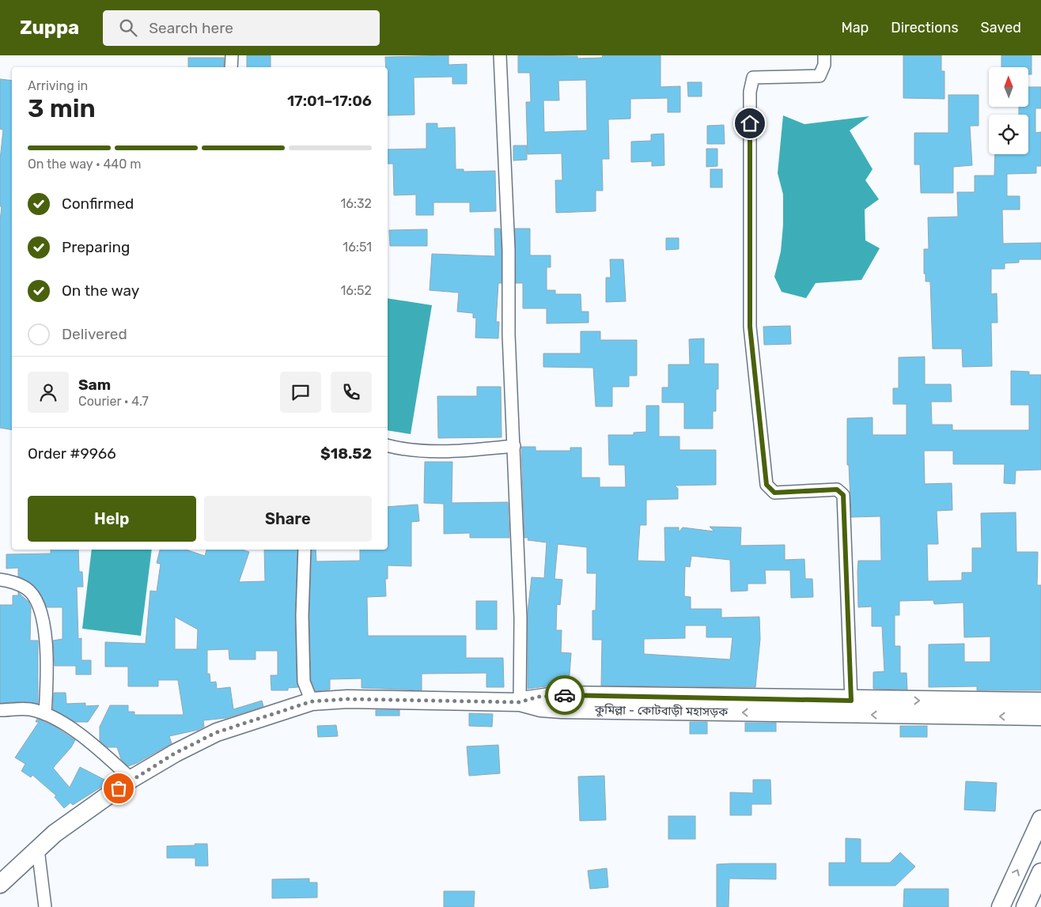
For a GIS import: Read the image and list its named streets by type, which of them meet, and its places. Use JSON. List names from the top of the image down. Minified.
{"streets":{"main road":["কুমিল্লা - কোটবাড়ী মহাসড়ক"]},"north":"top","page":{"header":"Zuppa","search":"Search here","nav":["Map","Directions","Saved"],"heading":["3 min","Arriving in","17:01–17:06"],"panel":["Sam","Courier · 4.7","Order #9966","$18.52"],"bar":"On the way · 440 m","list":[["Confirmed","16:32"],["Preparing","16:51"],["On the way","16:52"],"Delivered"],"buttons":["Help","Share"]}}
